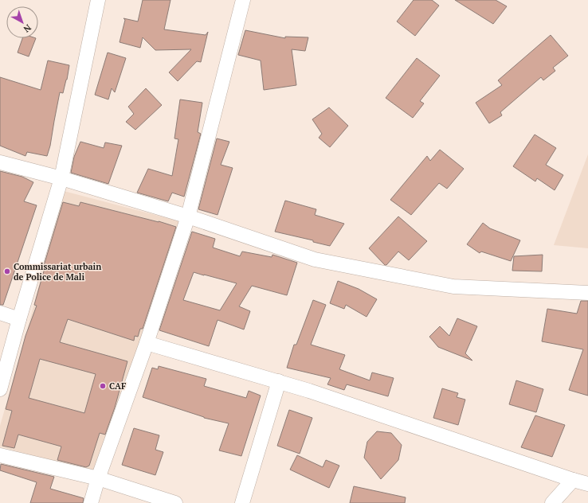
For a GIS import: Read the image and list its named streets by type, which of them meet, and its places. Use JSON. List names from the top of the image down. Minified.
{"places":["Commissariat urbain de Police de Mali","CAF"],"north":"bottom right"}
